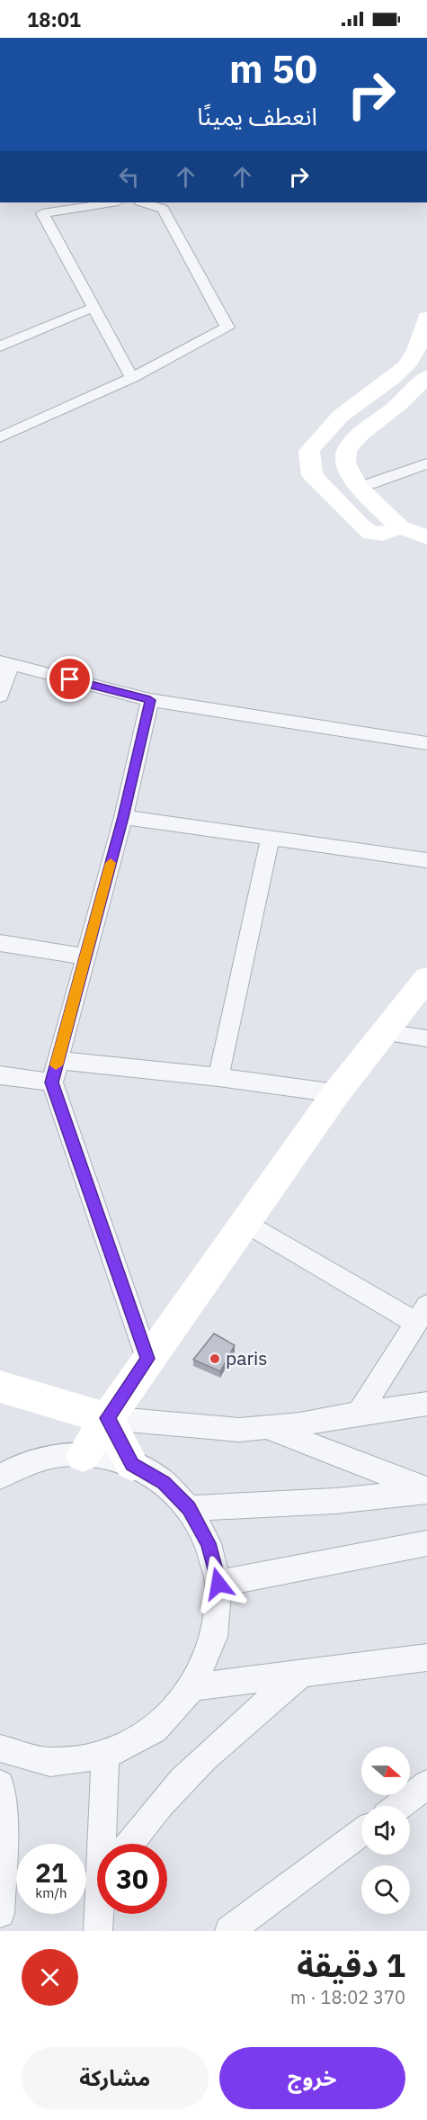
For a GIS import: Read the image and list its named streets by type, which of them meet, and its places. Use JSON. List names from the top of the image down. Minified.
{"places":["paris"],"north":"right","page":{"status":"18:01","turn":["50 m","انعطف يمينًا"],"speed":"21 km/h","limit":"30","heading":["1 دقيقة","370 m · 18:02"],"buttons":["خروج","مشاركة"]}}
